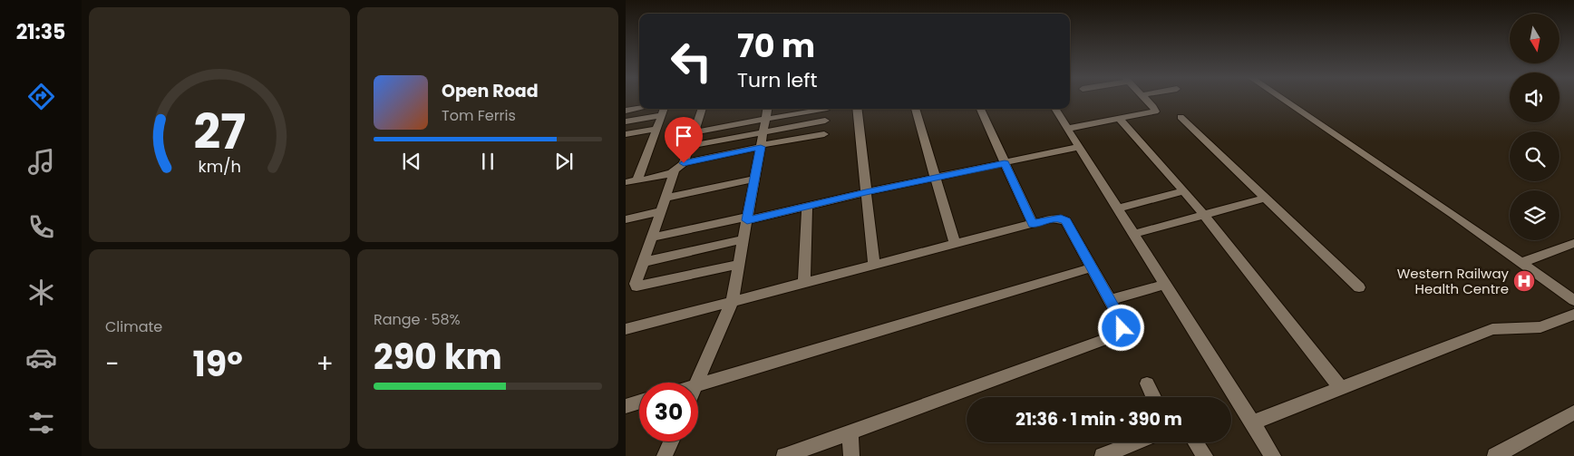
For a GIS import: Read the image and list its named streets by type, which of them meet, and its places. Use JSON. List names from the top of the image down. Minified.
{"places":{"hospital":["Western Railway Health Centre"]},"north":"bottom","page":{"tabs":"21:35","turn":["70 m","Turn left"],"song":["Open Road","Tom Ferris"],"tile":["Climate",["Range · 58%","290 km"]],"heat":["−","19°","+"],"limit":"30","trip":"21:36 · 1 min · 390 m","gauge":["27","km/h"]}}
